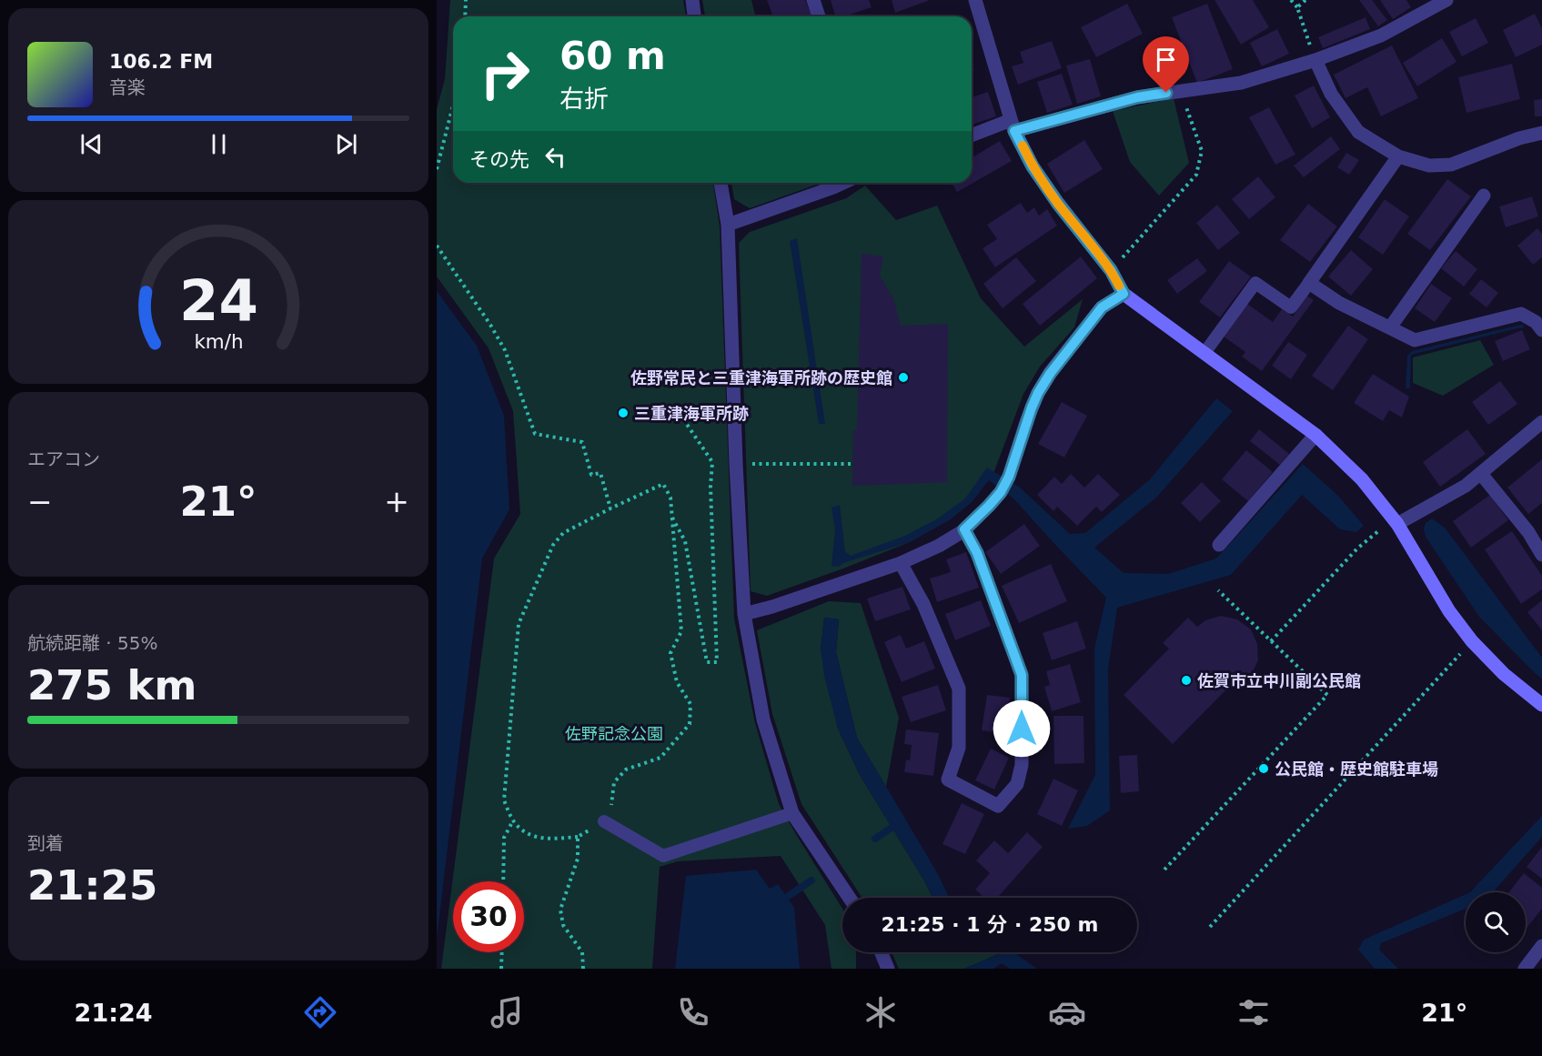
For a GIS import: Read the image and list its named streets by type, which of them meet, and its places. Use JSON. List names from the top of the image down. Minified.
{"parks":["佐野記念公園"],"places":["佐野常民と三重津海軍所跡の歴史館","三重津海軍所跡","佐賀市立中川副公民館","公民館・歴史館駐車場"],"page":{"turn":["60 m","右折"],"song":["106.2 FM","音楽"],"then":"その先","tile":["エアコン",["航続距離 · 55%","275 km"],["到着","21:25"]],"heat":["−","21°","+"],"limit":"30","trip":"21:25 · 1 分 · 250 m","tabs":["21:24","21°"],"gauge":["24","km/h"]}}
